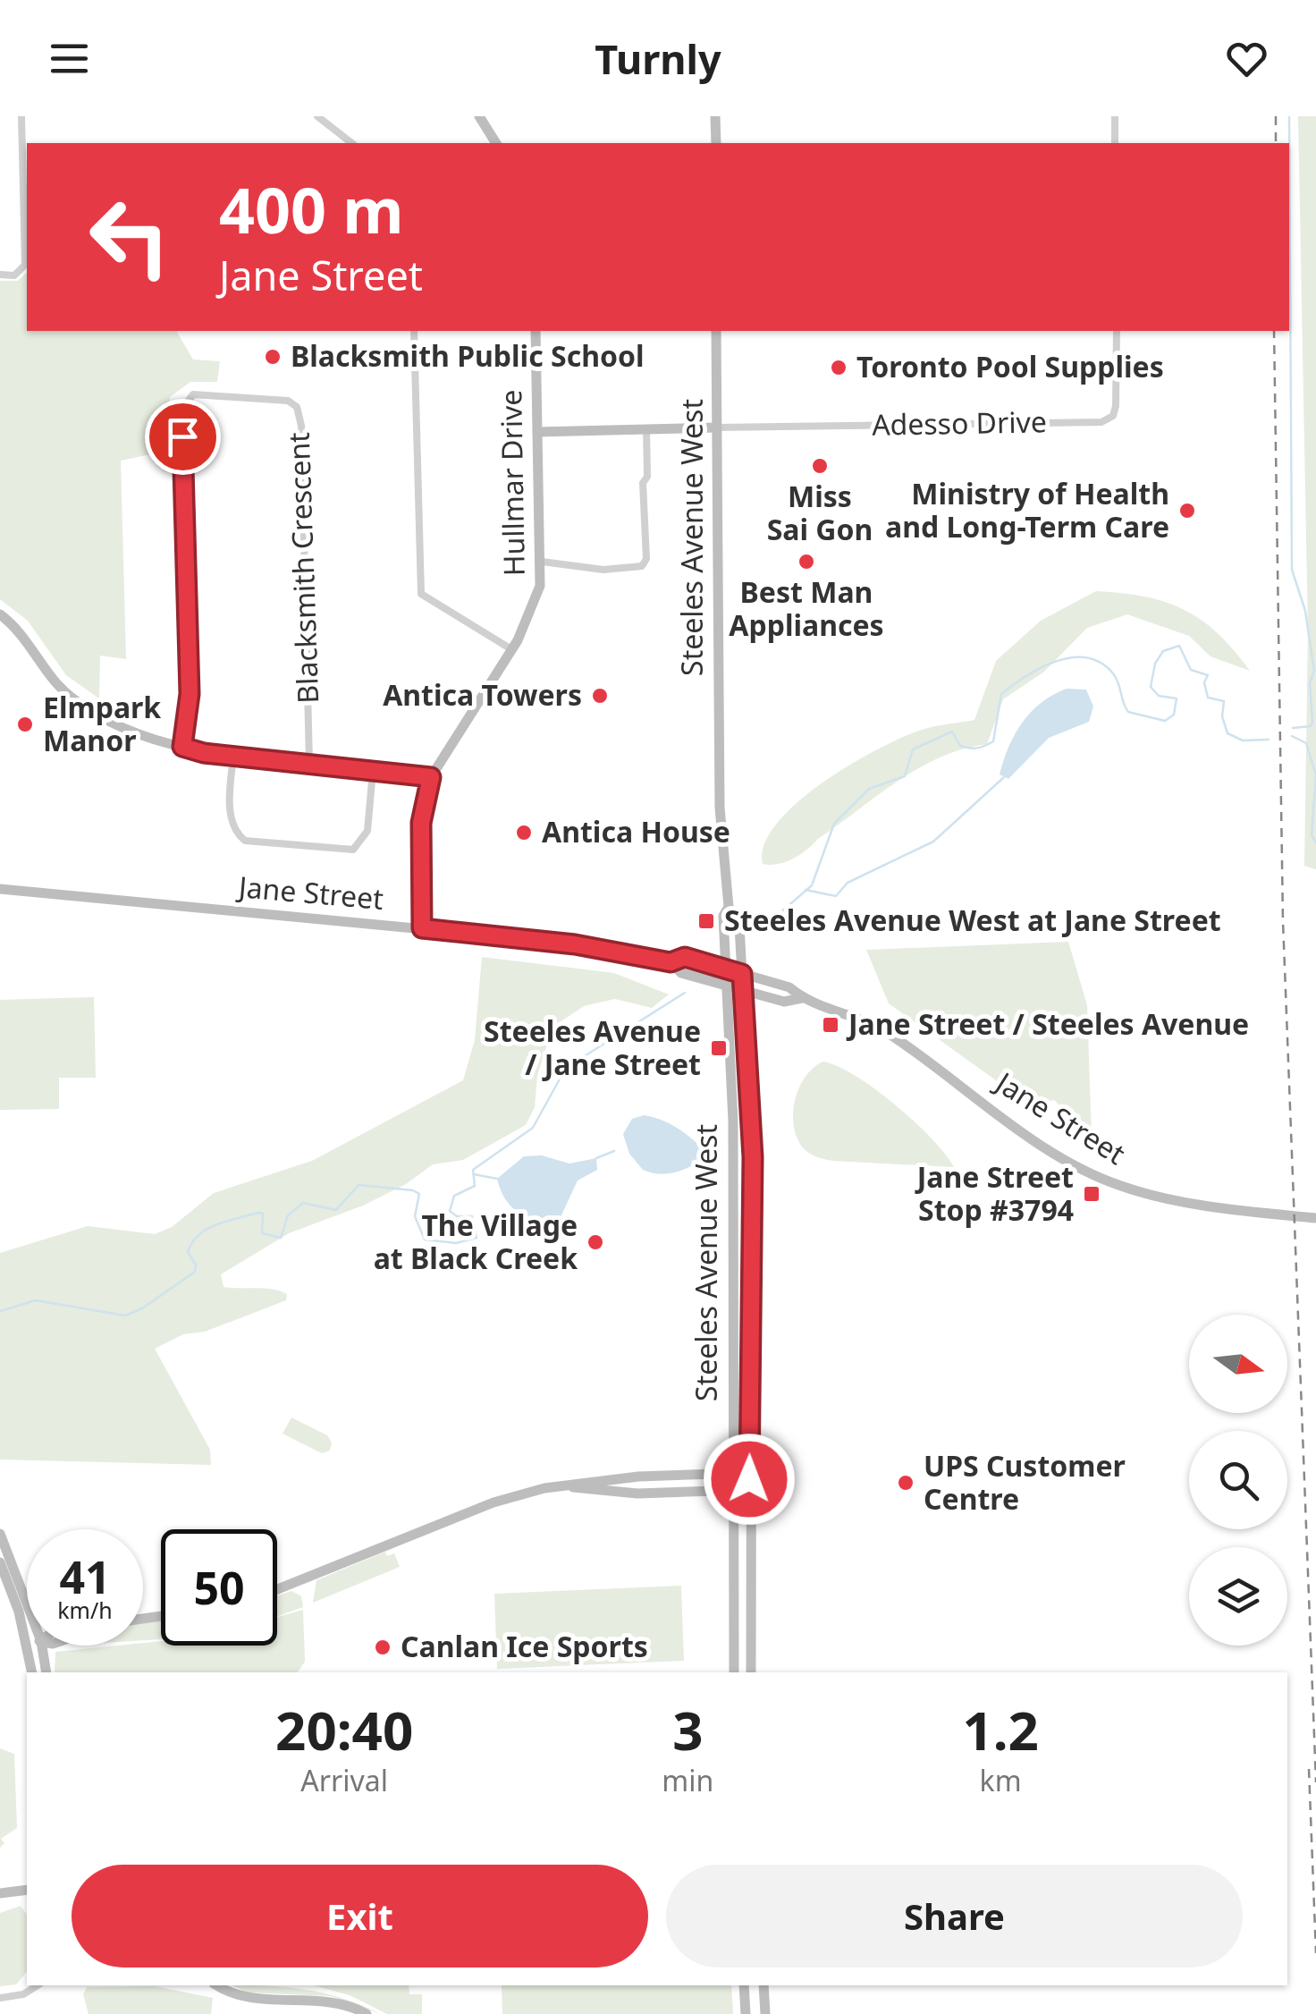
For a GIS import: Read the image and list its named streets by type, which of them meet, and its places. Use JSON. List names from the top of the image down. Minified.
{"streets":{"main road":["Hullmar Drive","Steeles Avenue West","Jane Street"],"street":["Adesso Drive","Blacksmith Crescent"]},"crossings":[["Adesso Drive","Steeles Avenue West"],["Hullmar Drive","Jane Street"],["Steeles Avenue West","Jane Street"]],"places":{"other":["Blacksmith Public School","Toronto Pool Supplies","Miss Sai Gon","Ministry of Health and Long-Term Care","Best Man Appliances","Antica Towers","Elmpark Manor","Antica House","The Village at Black Creek","UPS Customer Centre","Canlan Ice Sports"],"transit":["Steeles Avenue West at Jane Street","Jane Street / Steeles Avenue","Steeles Avenue / Jane Street","Jane Street Stop #3794"]},"north":"right","page":{"header":"Turnly","turn":["400 m","Jane Street"],"speed":"41 km/h","limit":"50","eta":["20:40","Arrival","3","min","1.2","km"],"buttons":["Exit","Share"]}}
